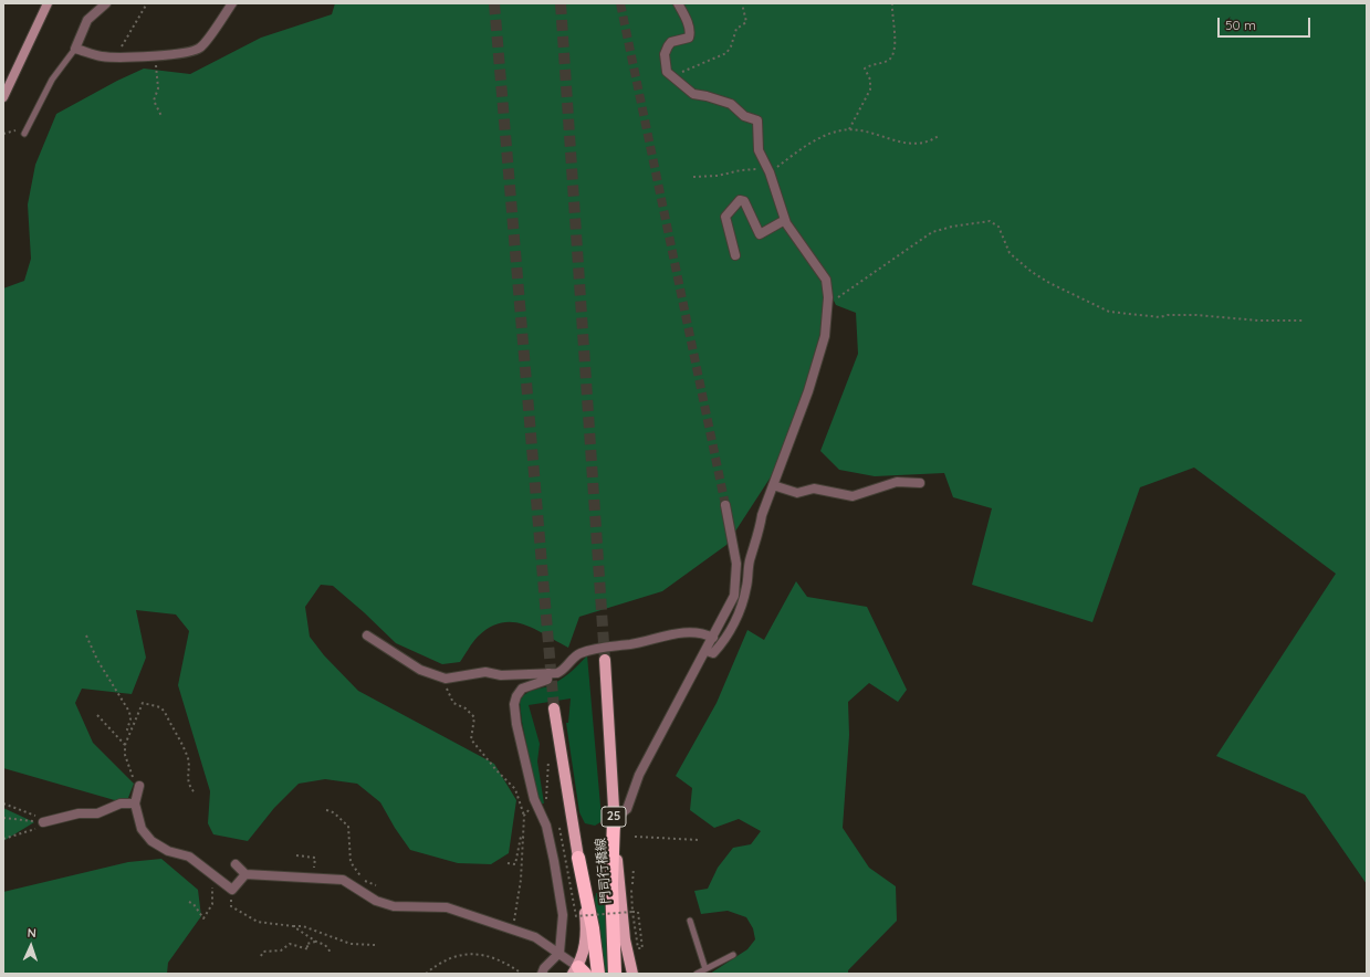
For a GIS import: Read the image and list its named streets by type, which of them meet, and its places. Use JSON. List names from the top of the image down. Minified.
{"streets":{"main road":["25","門司行橋線"]},"scale_bar":"50 m","north":"top"}
